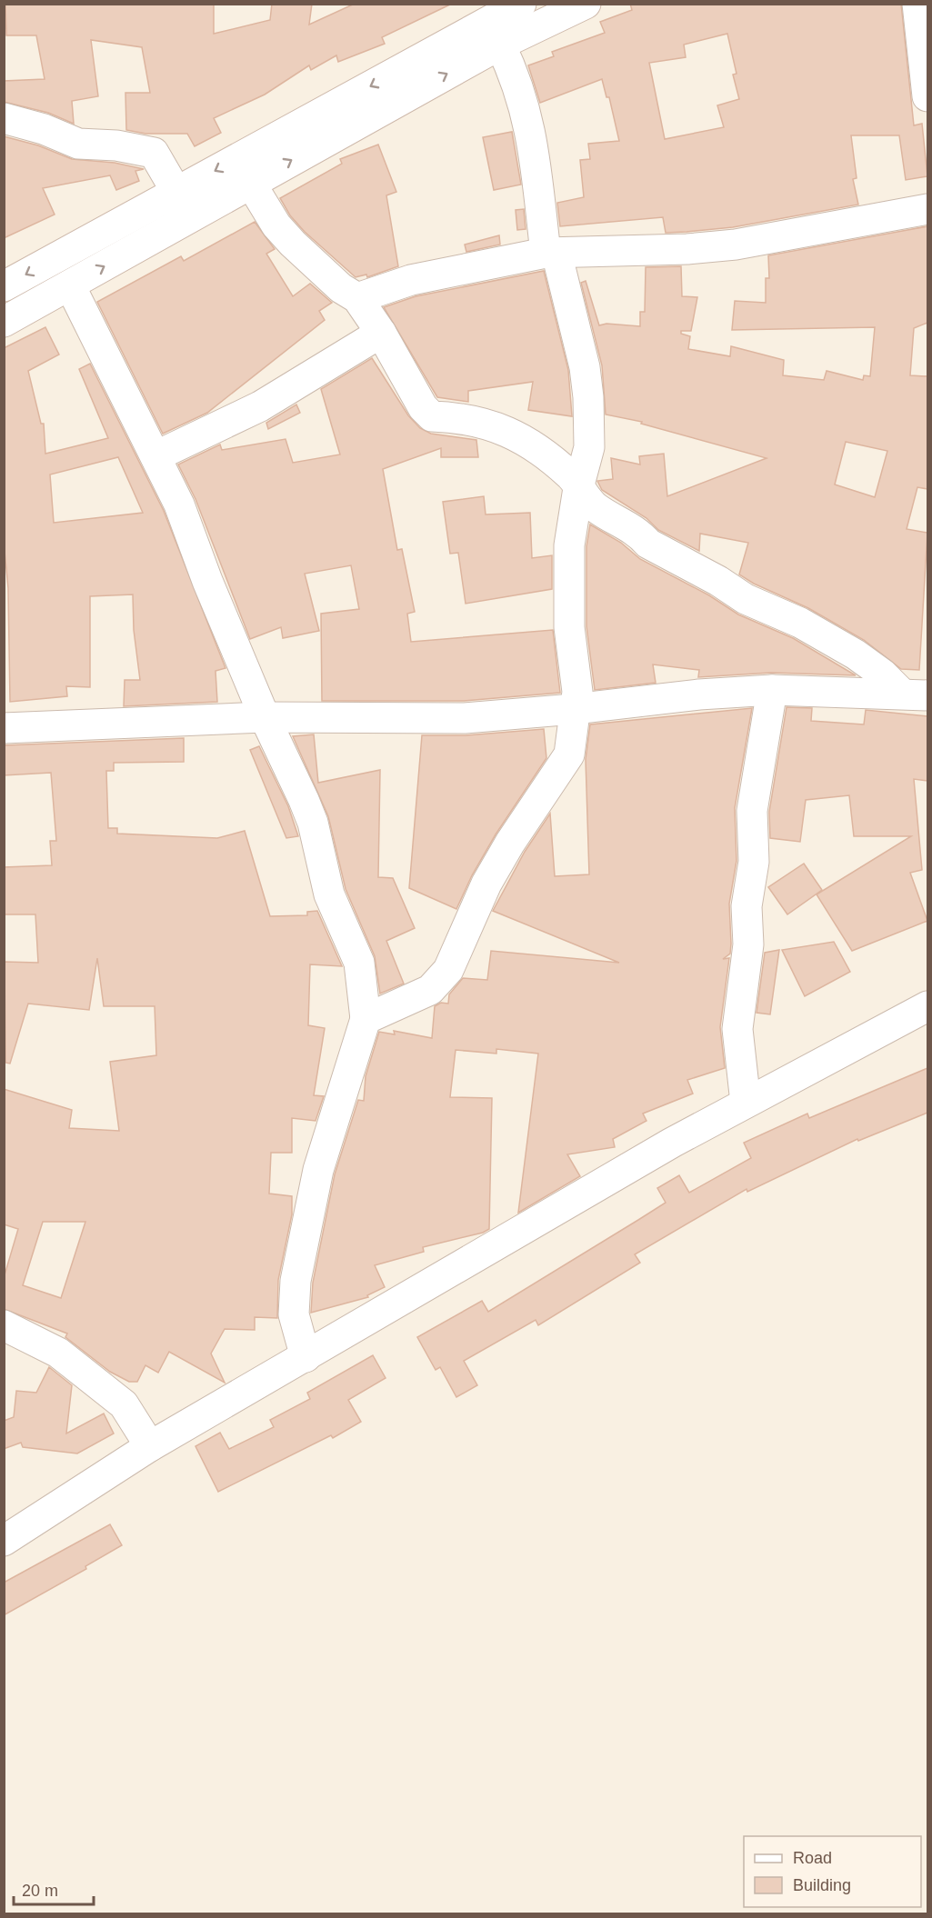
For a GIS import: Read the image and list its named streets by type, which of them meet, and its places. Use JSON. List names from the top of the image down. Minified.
{"legend":["Road","Building"],"scale_bar":"20 m"}
